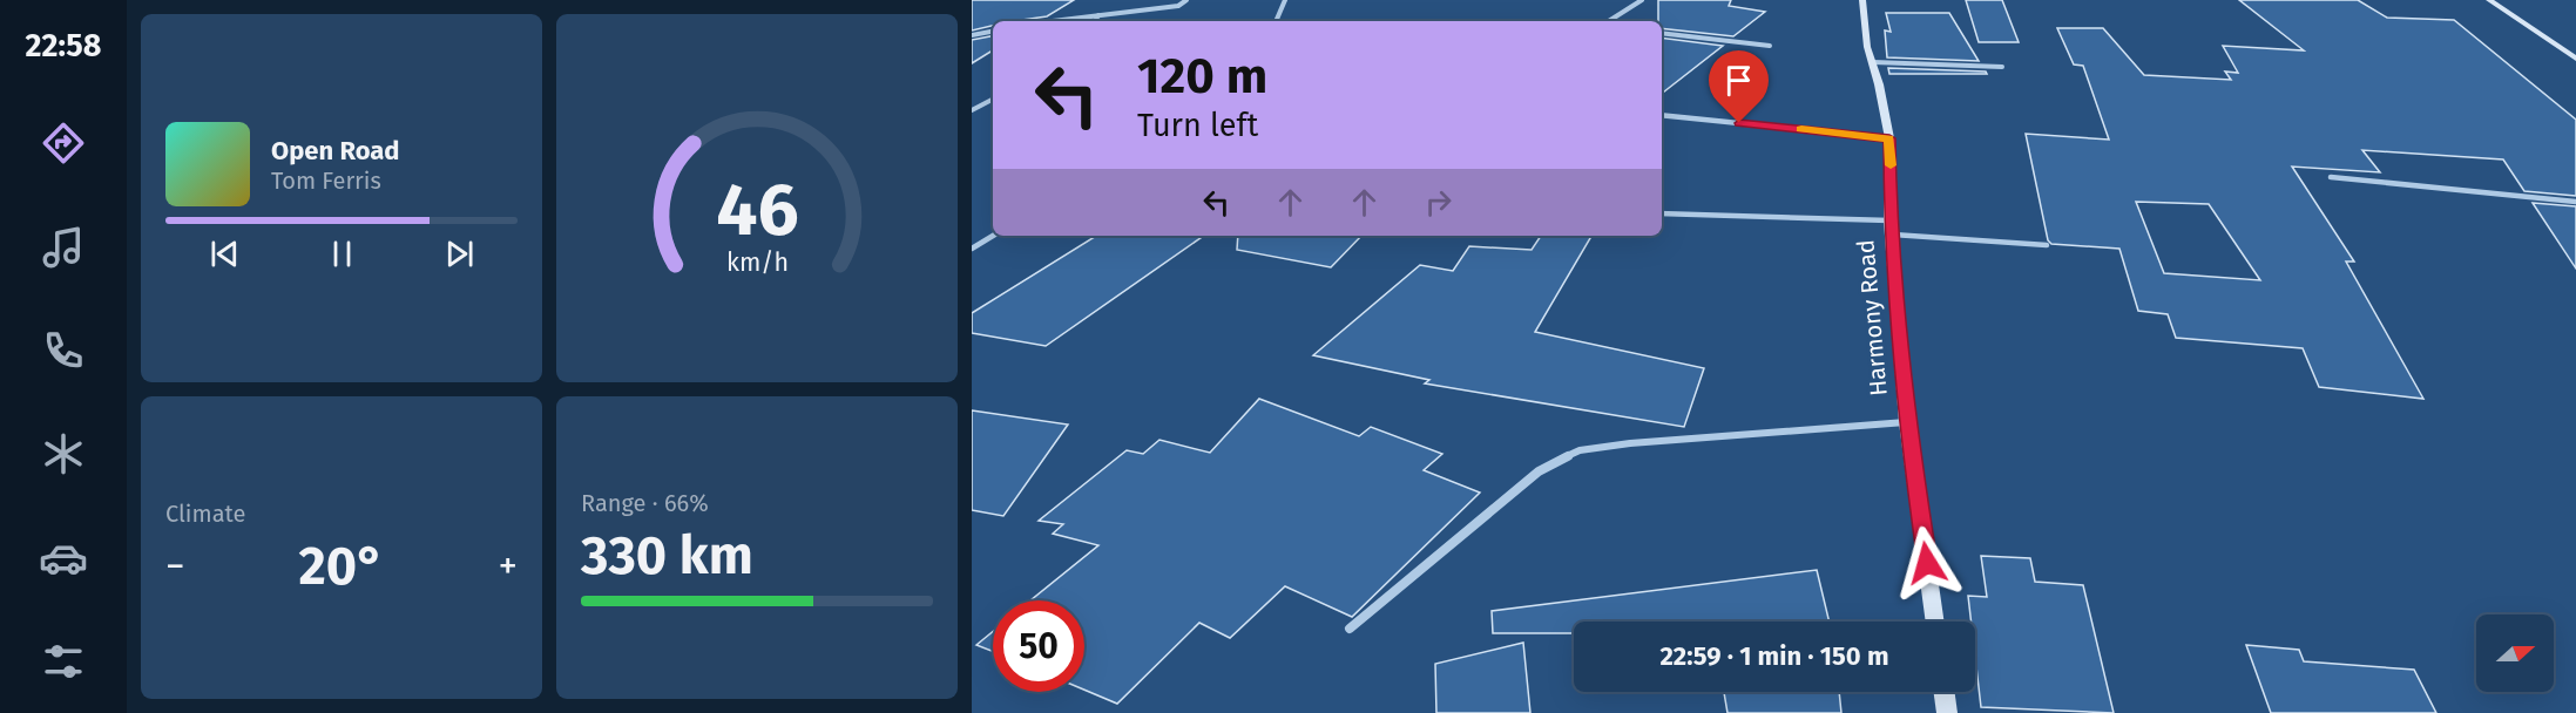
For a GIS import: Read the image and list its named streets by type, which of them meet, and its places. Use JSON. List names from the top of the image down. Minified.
{"streets":{"main road":["Harmony Road"]},"north":"right","page":{"tabs":"22:58","turn":["120 m","Turn left"],"song":["Open Road","Tom Ferris"],"tile":["Climate",["Range · 66%","330 km"]],"heat":["−","20°","+"],"limit":"50","trip":"22:59 · 1 min · 150 m","gauge":["46","km/h"]}}
